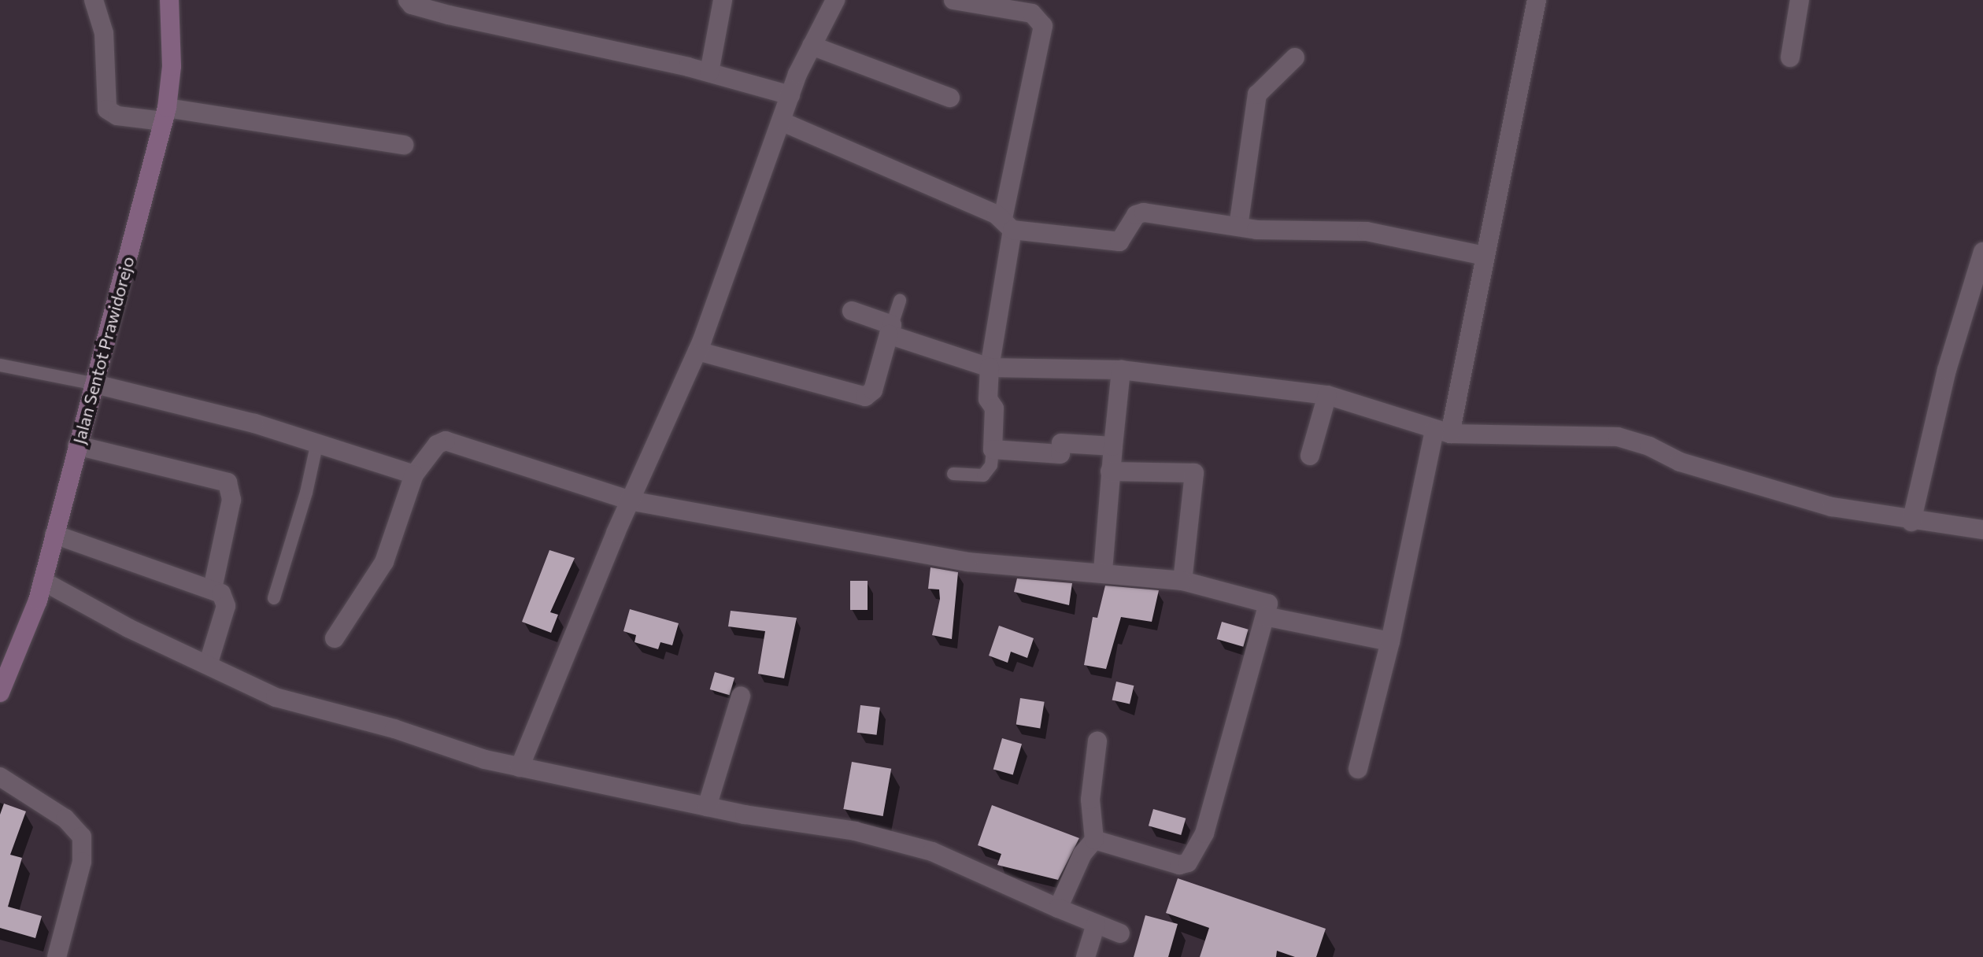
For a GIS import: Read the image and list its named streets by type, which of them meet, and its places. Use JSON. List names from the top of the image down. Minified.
{"streets":{"main road":["Jalan Sentot Prawidorejo"]}}
